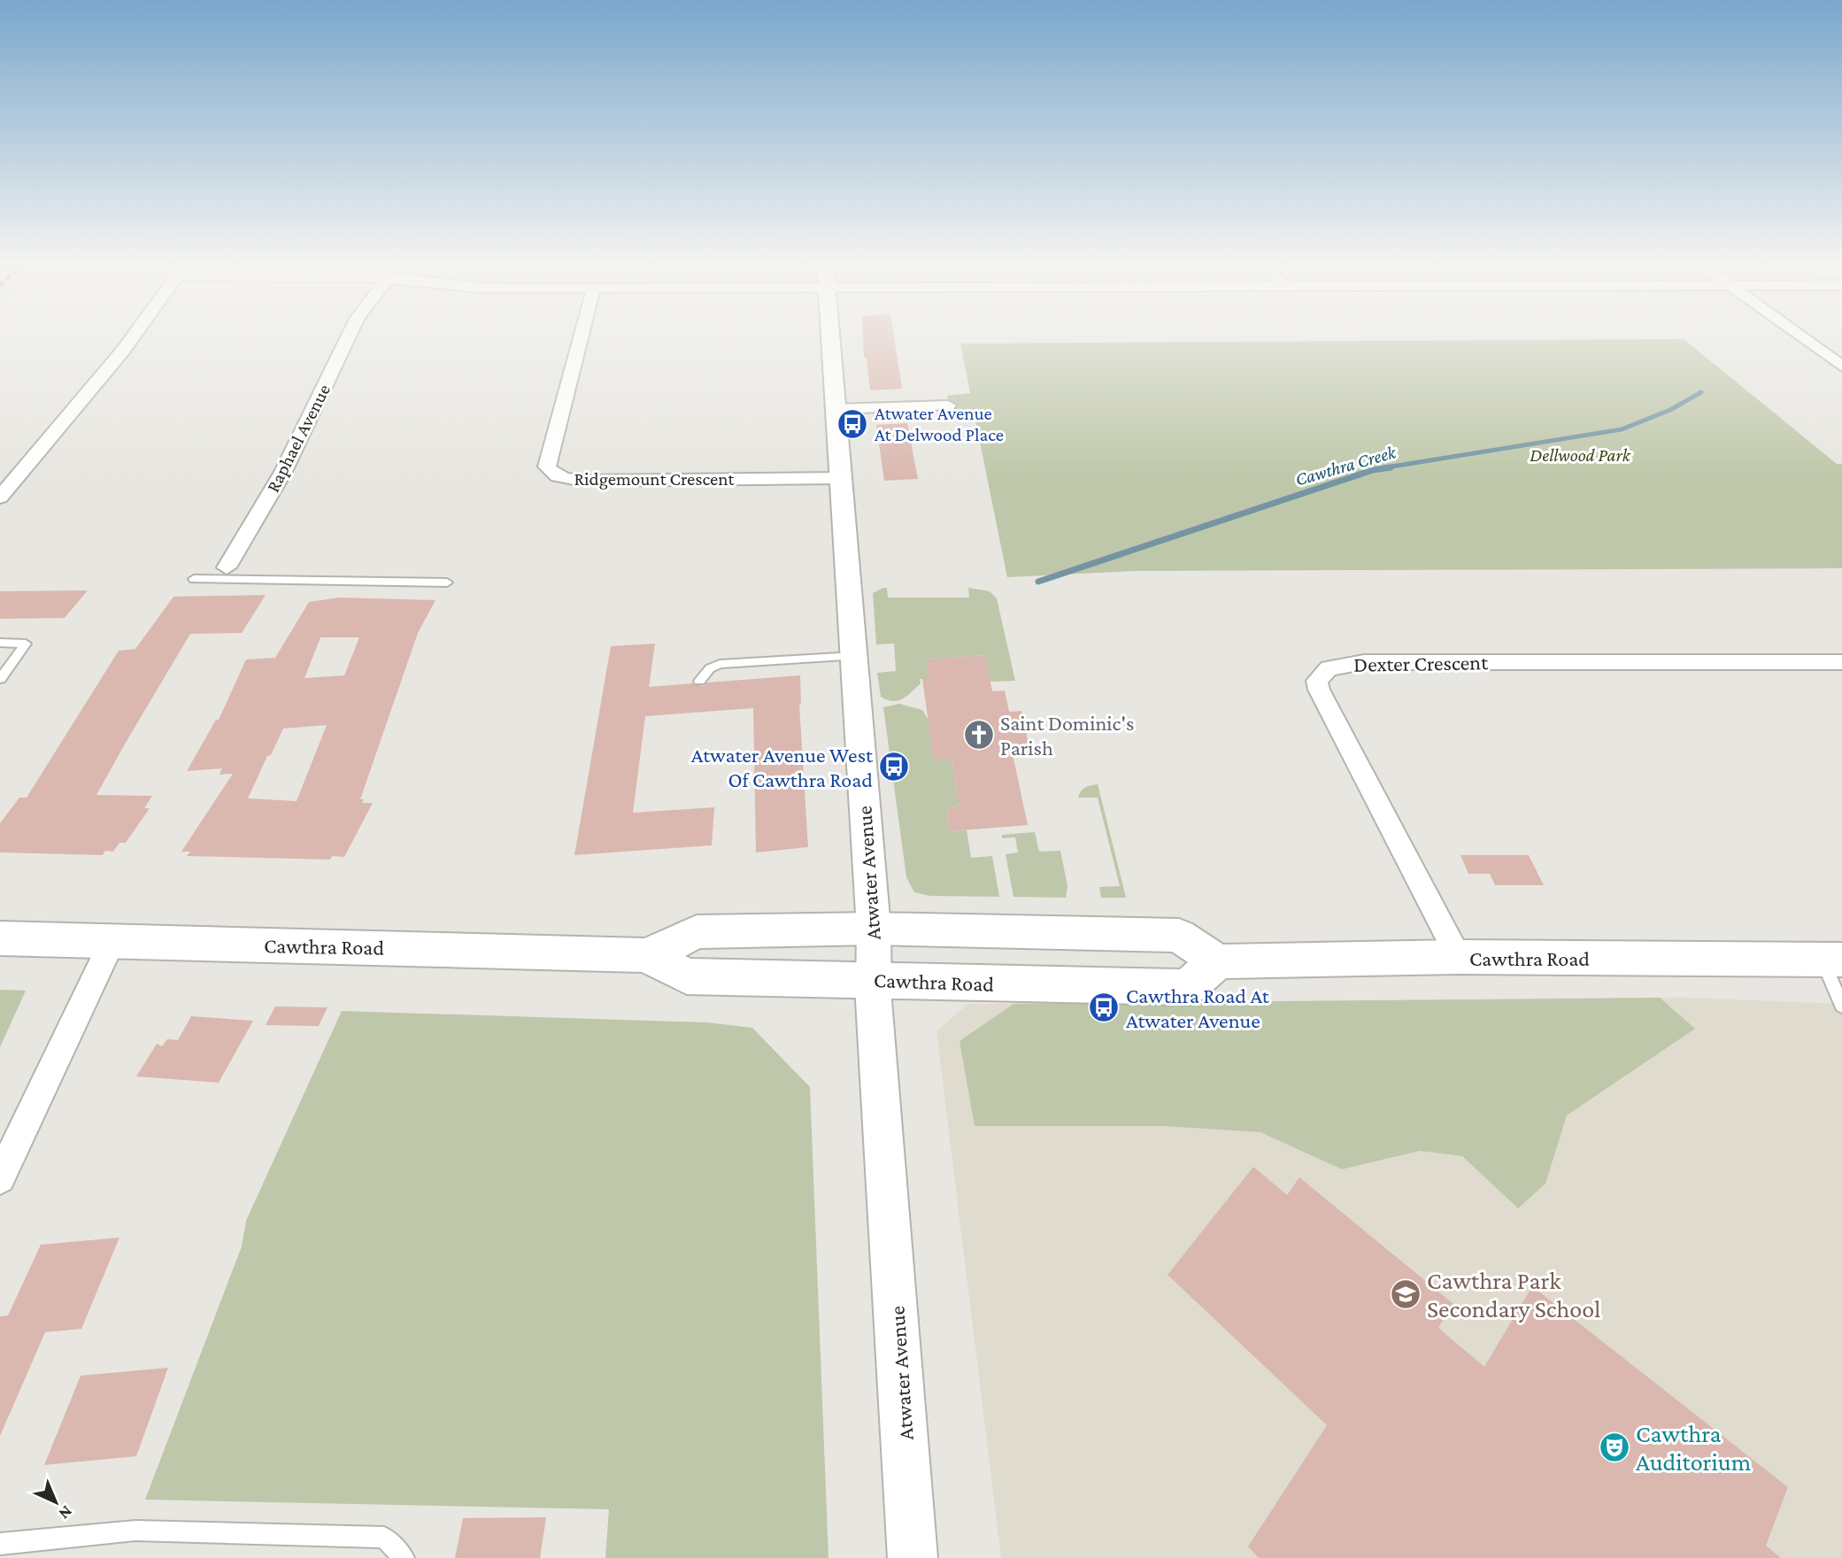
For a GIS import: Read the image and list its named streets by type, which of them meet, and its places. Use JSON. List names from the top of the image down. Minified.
{"streets":{"main road":["Cawthra Road"],"street":["Raphael Avenue","Ridgemount Crescent","Dexter Crescent","Atwater Avenue"]},"crossings":[["Ridgemount Crescent","Atwater Avenue"],["Dexter Crescent","Cawthra Road"],["Atwater Avenue","Cawthra Road"]],"water":["Cawthra Creek"],"parks":["Dellwood Park"],"places":{"bus stop":["Atwater Avenue At Delwood Place","Atwater Avenue West Of Cawthra Road","Cawthra Road At Atwater Avenue"],"church":["Saint Dominic's Parish"],"school or university":["Cawthra Park Secondary School"],"theatre":["Cawthra Auditorium"]},"north":"bottom right"}
